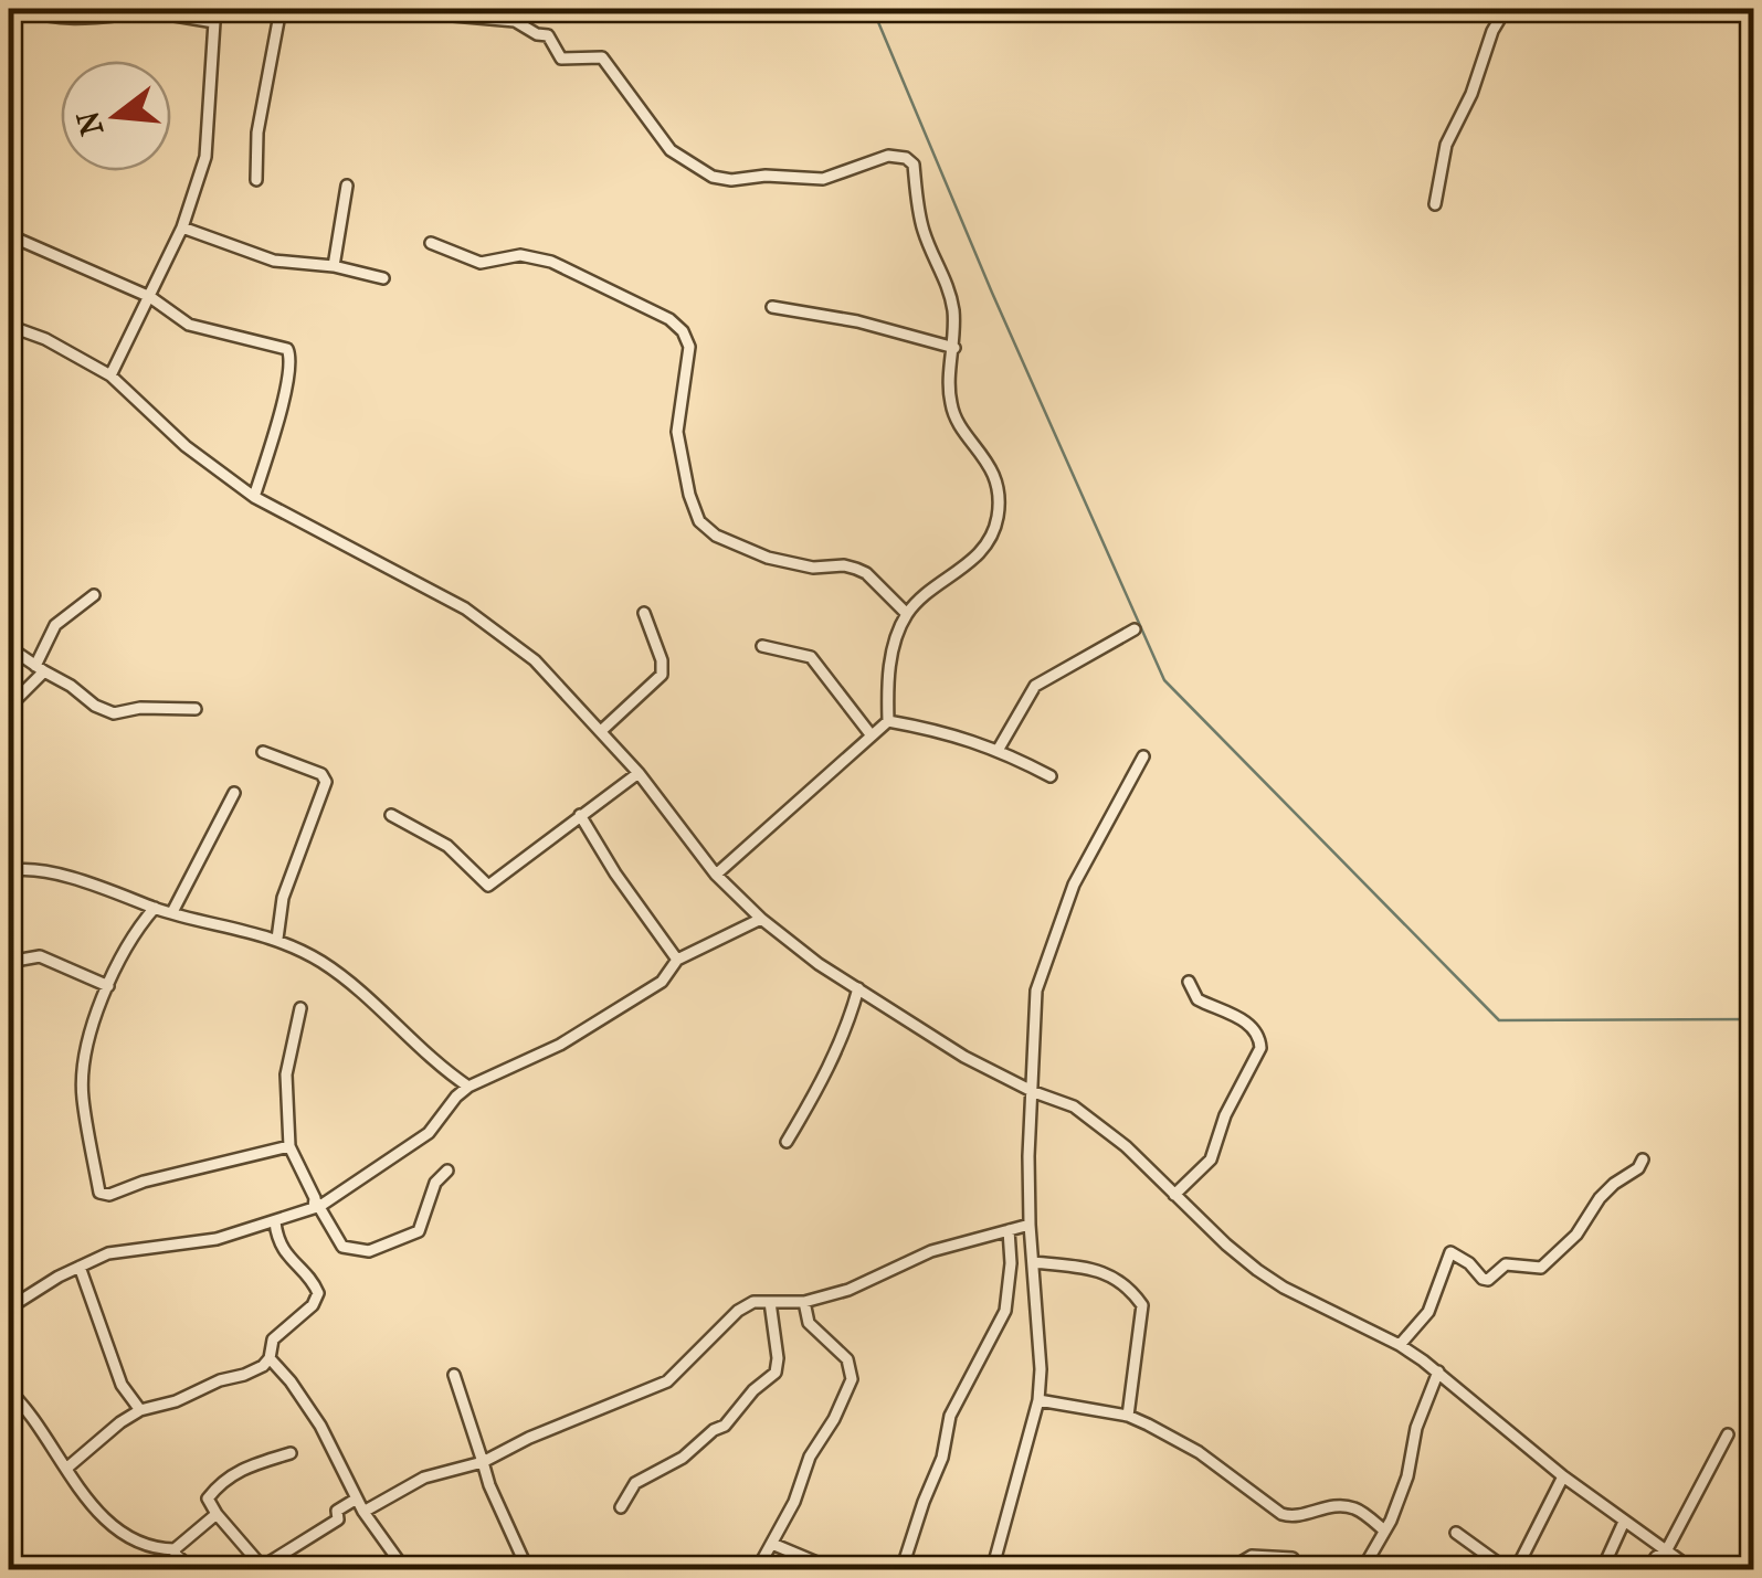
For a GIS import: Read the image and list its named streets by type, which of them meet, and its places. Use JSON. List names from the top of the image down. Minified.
{"north":"left"}
